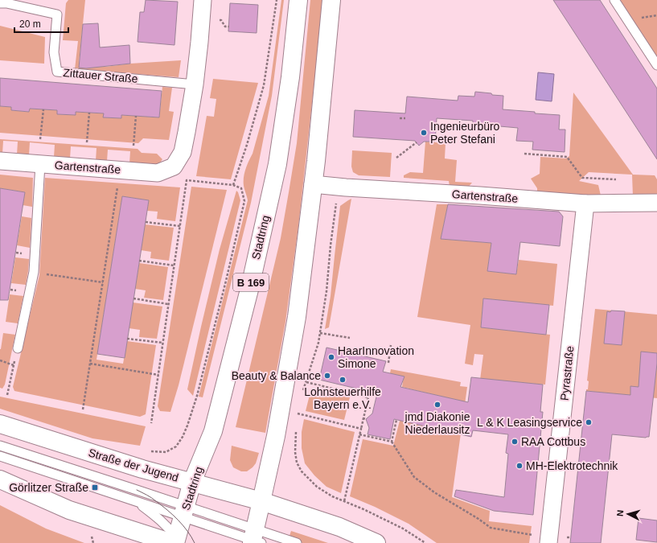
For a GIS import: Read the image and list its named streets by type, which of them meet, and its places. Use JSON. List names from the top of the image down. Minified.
{"streets":{"main road":["Stadtring","B 169","Straße der Jugend"],"street":["Gartenstraße","Pyrastraße"],"lane":["Zittauer Straße"]},"crossings":[["Zittauer Straße","Gartenstraße"],["Gartenstraße","Pyrastraße"],["Stadtring","Straße der Jugend"]],"places":{"other":["Ingenieurbüro Peter Stefani","HaarInnovation Simone","Beauty & Balance","Lohnsteuerhilfe Bayern e.V.","jmd Diakonie Niederlausitz","L & K Leasingservice","RAA Cottbus","MH-Elektrotechnik"],"transit":["Görlitzer Straße"]},"scale_bar":"20 m","north":"left"}
